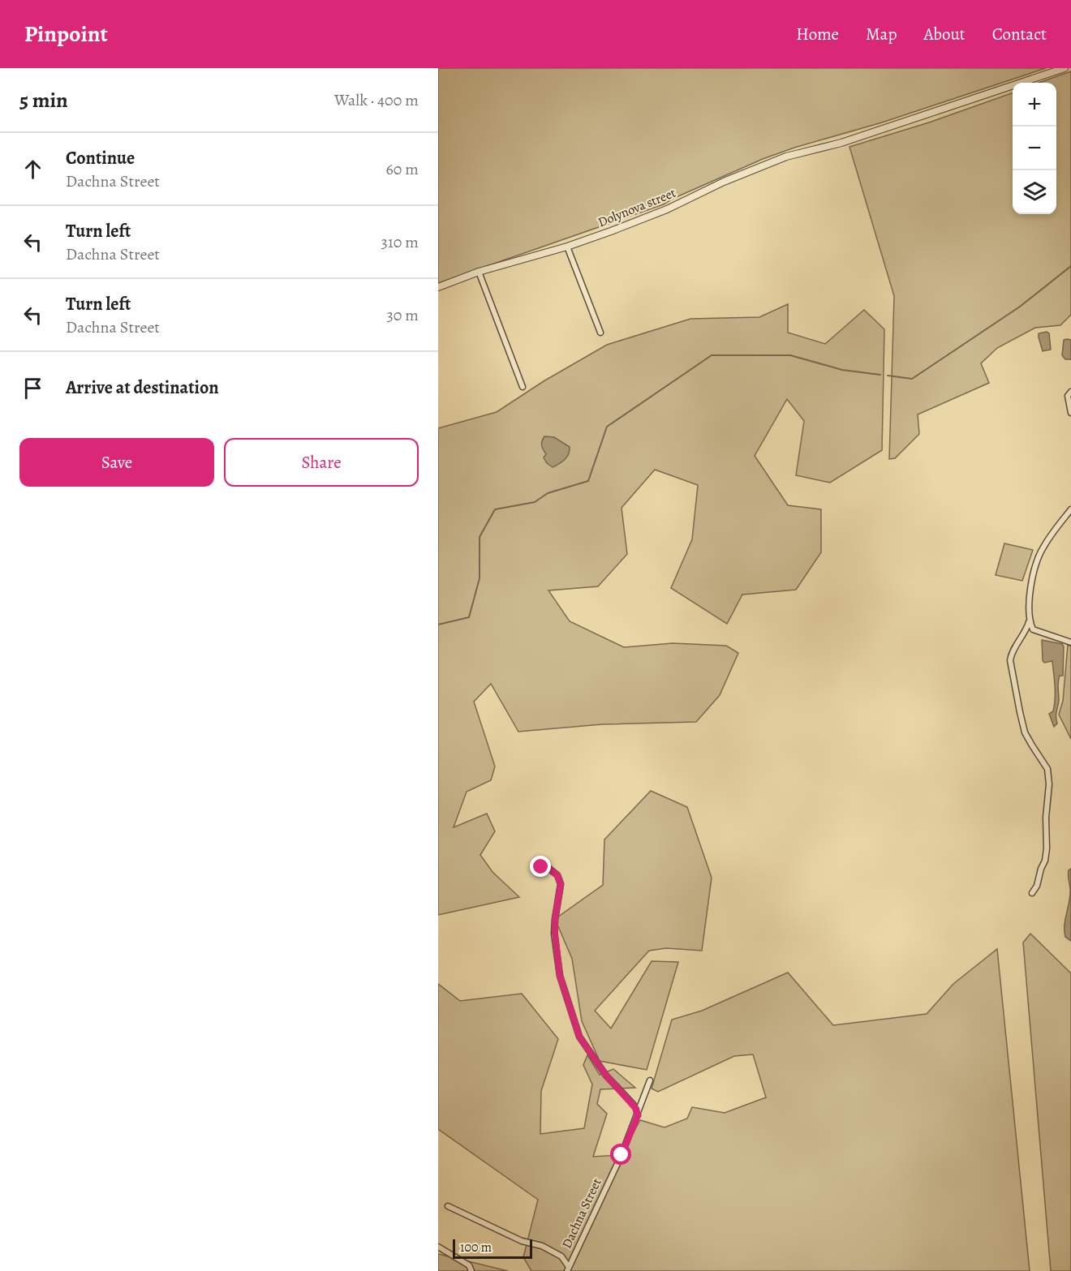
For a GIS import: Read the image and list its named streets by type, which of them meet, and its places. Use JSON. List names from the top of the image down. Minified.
{"streets":{"street":["Dolynova street","Dachna Street"]},"scale_bar":"100 m","page":{"header":"Pinpoint","nav":["Home","Map","About","Contact"],"heading":["5 min","Walk · 400 m"],"map_buttons":["+","−"],"list":[["Continue","Dachna Street","60 m"],["Turn left","Dachna Street","310 m"],["Turn left","Dachna Street","30 m"],"Arrive at destination"],"buttons":["Save","Share"],"scale":"100 m"}}
